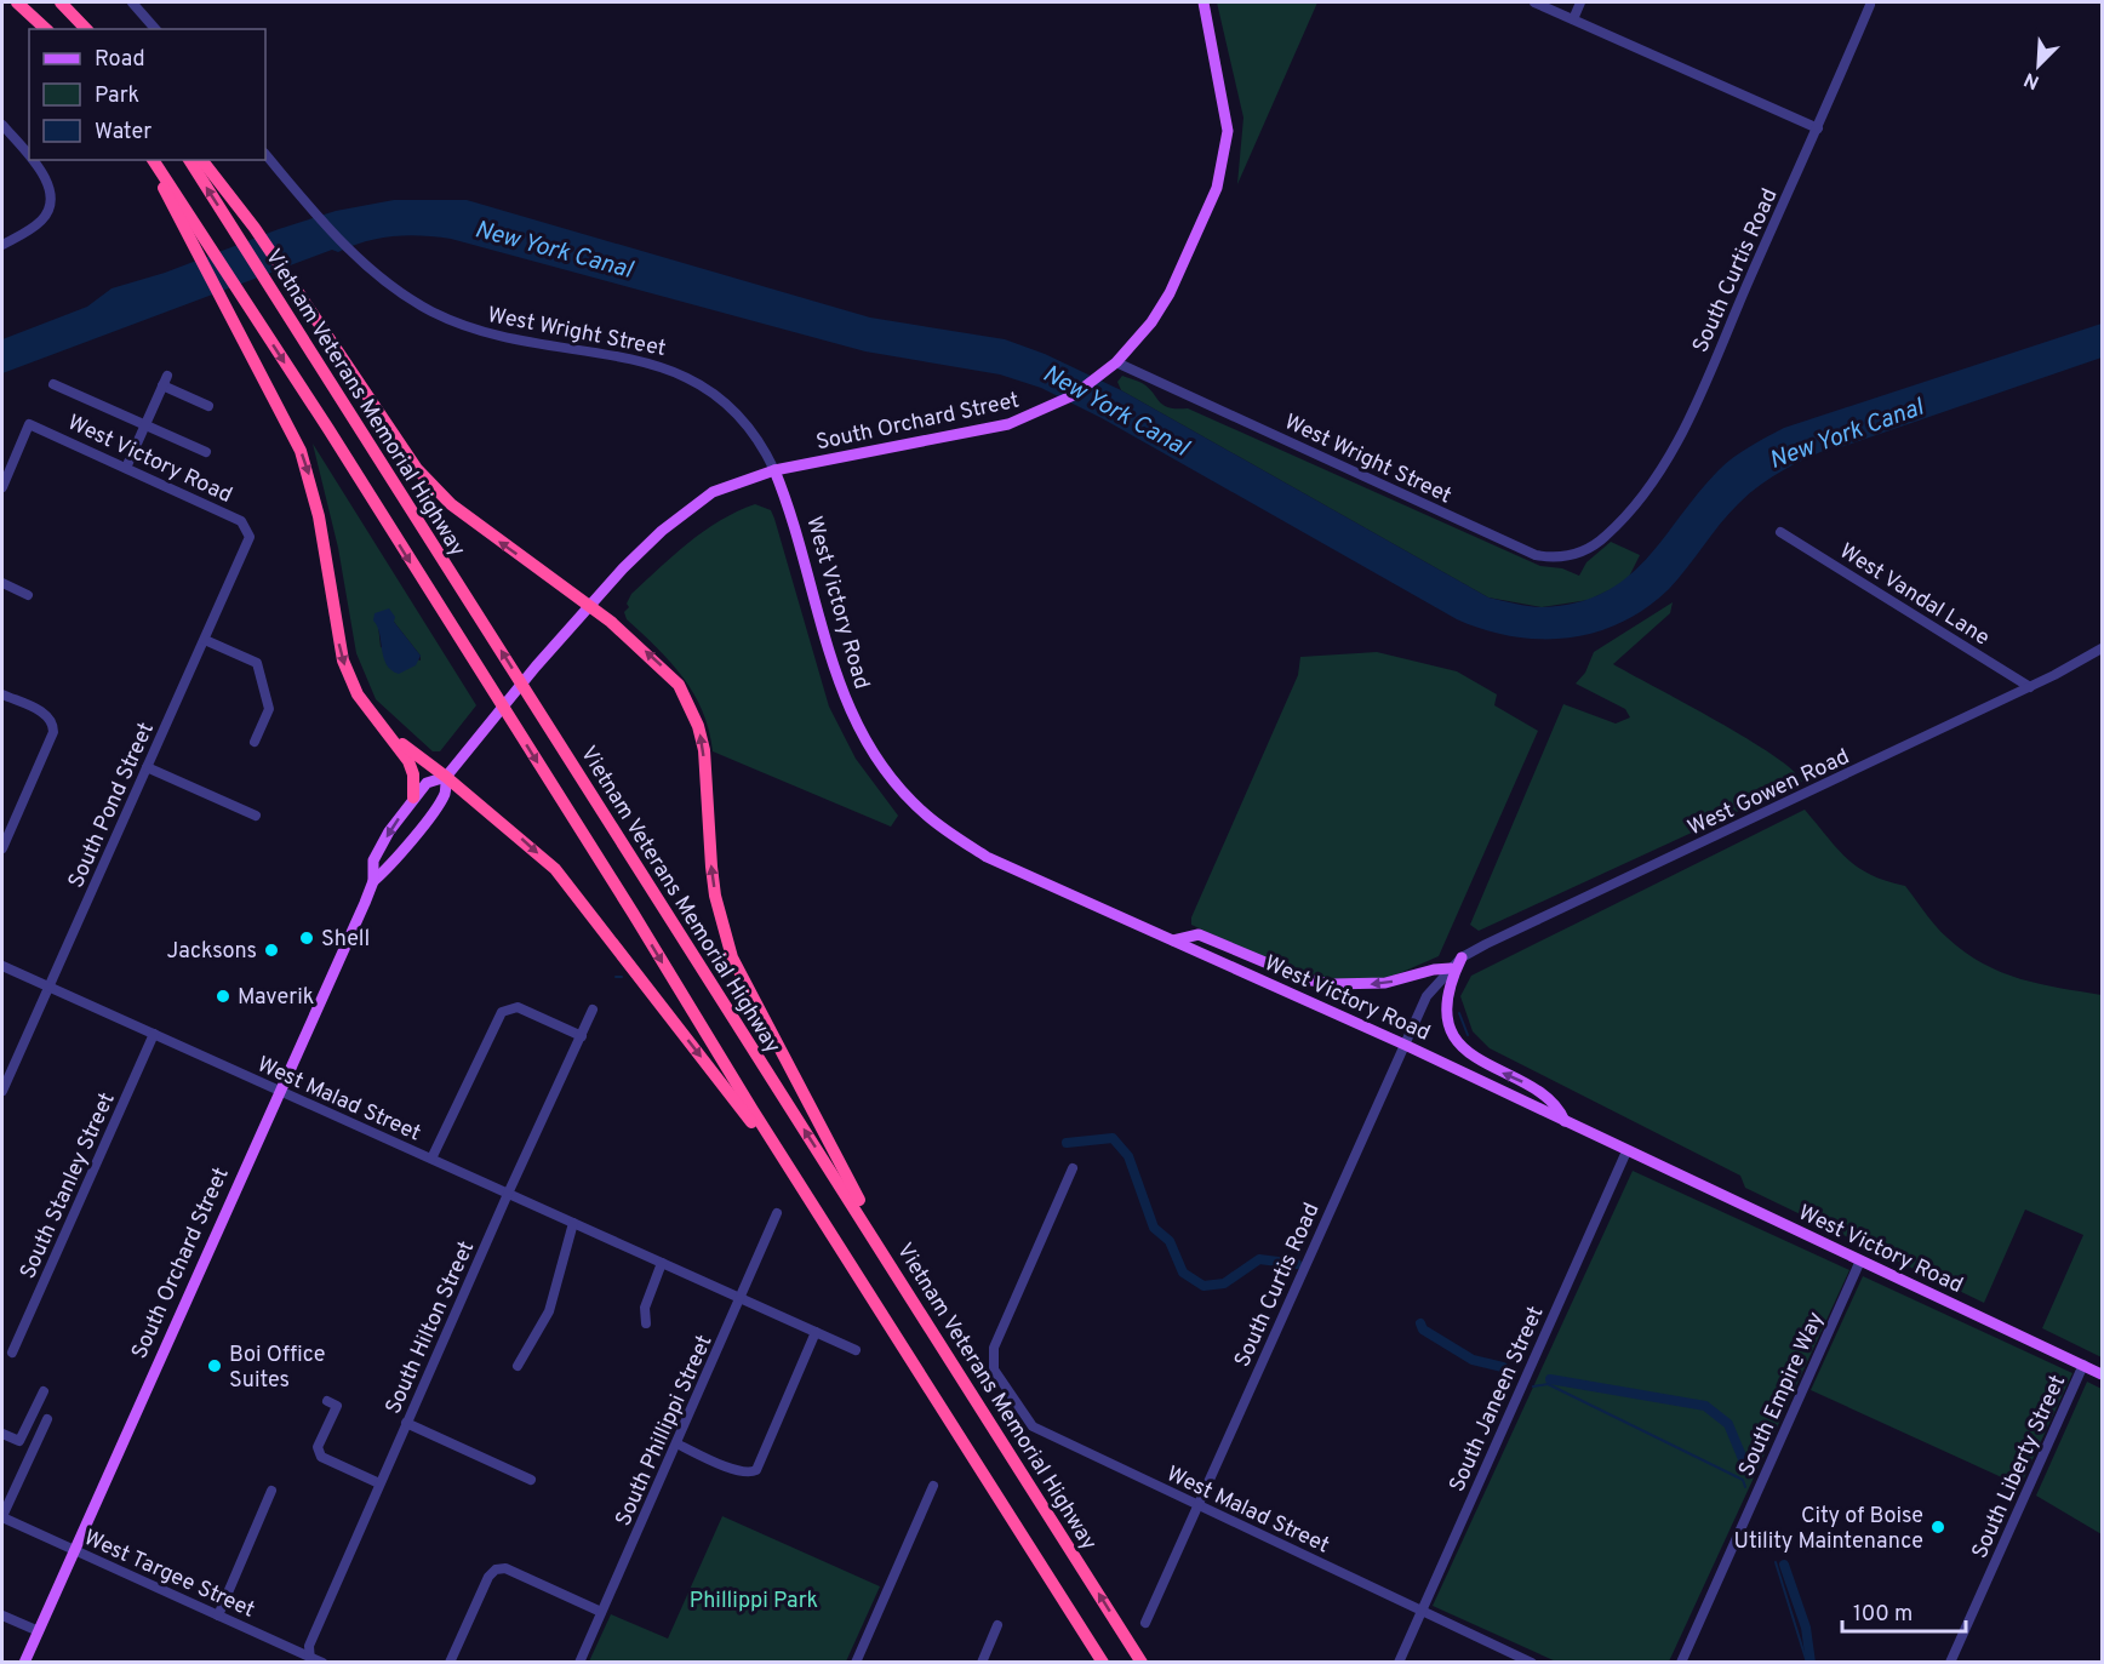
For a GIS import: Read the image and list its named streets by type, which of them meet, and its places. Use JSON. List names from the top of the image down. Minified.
{"streets":{"highway":["Vietnam Veterans Memorial Highway"],"main road":["South Orchard Street","West Victory Road"],"street":["South Curtis Road","West Wright Street","West Vandal Lane","West Gowen Road","South Pond Street","West Malad Street","South Stanley Street","South Hilton Street","South Empire Way","South Janeen Street","South Phillippi Street","South Liberty Street","West Targee Street"]},"crossings":[["South Curtis Road","West Wright Street"],["South Curtis Road","West Victory Road"],["South Curtis Road","West Gowen Road"],["South Curtis Road","West Malad Street"],["West Wright Street","South Orchard Street"],["West Wright Street","West Victory Road"],["South Orchard Street","West Victory Road"],["South Orchard Street","West Malad Street"],["South Orchard Street","West Targee Street"],["West Victory Road","South Pond Street"],["West Victory Road","South Empire Way"],["West Victory Road","South Janeen Street"],["West Victory Road","South Liberty Street"],["West Vandal Lane","West Gowen Road"],["South Pond Street","West Malad Street"],["West Malad Street","South Stanley Street"],["West Malad Street","South Hilton Street"],["West Malad Street","South Janeen Street"],["West Malad Street","South Phillippi Street"],["South Hilton Street","West Targee Street"]],"water":["New York Canal"],"parks":["Phillippi Park"],"places":["Shell","Jacksons","Maverik","Boi Office Suites","City of Boise Utility Maintenance"],"legend":["Road","Park","Water"],"scale_bar":"100 m","north":"bottom left"}
